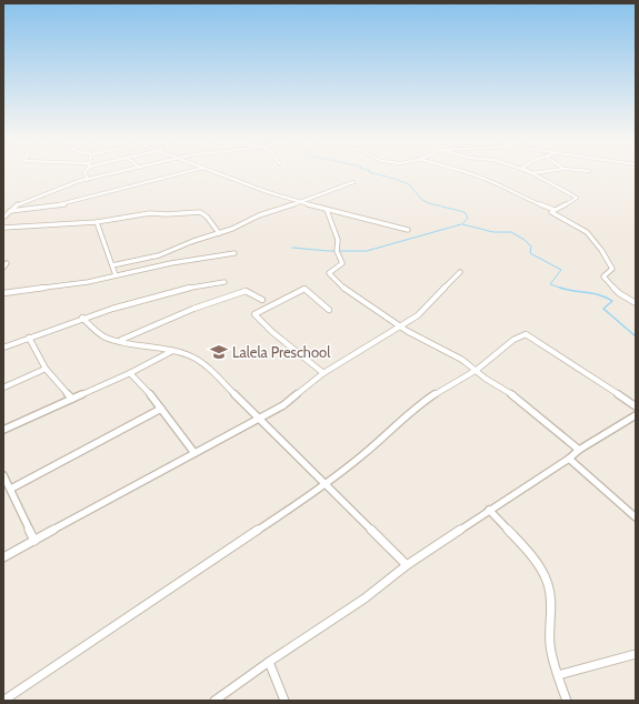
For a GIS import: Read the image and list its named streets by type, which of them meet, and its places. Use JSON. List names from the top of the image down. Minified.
{"places":{"school or university":["Lalela Preschool"]}}
